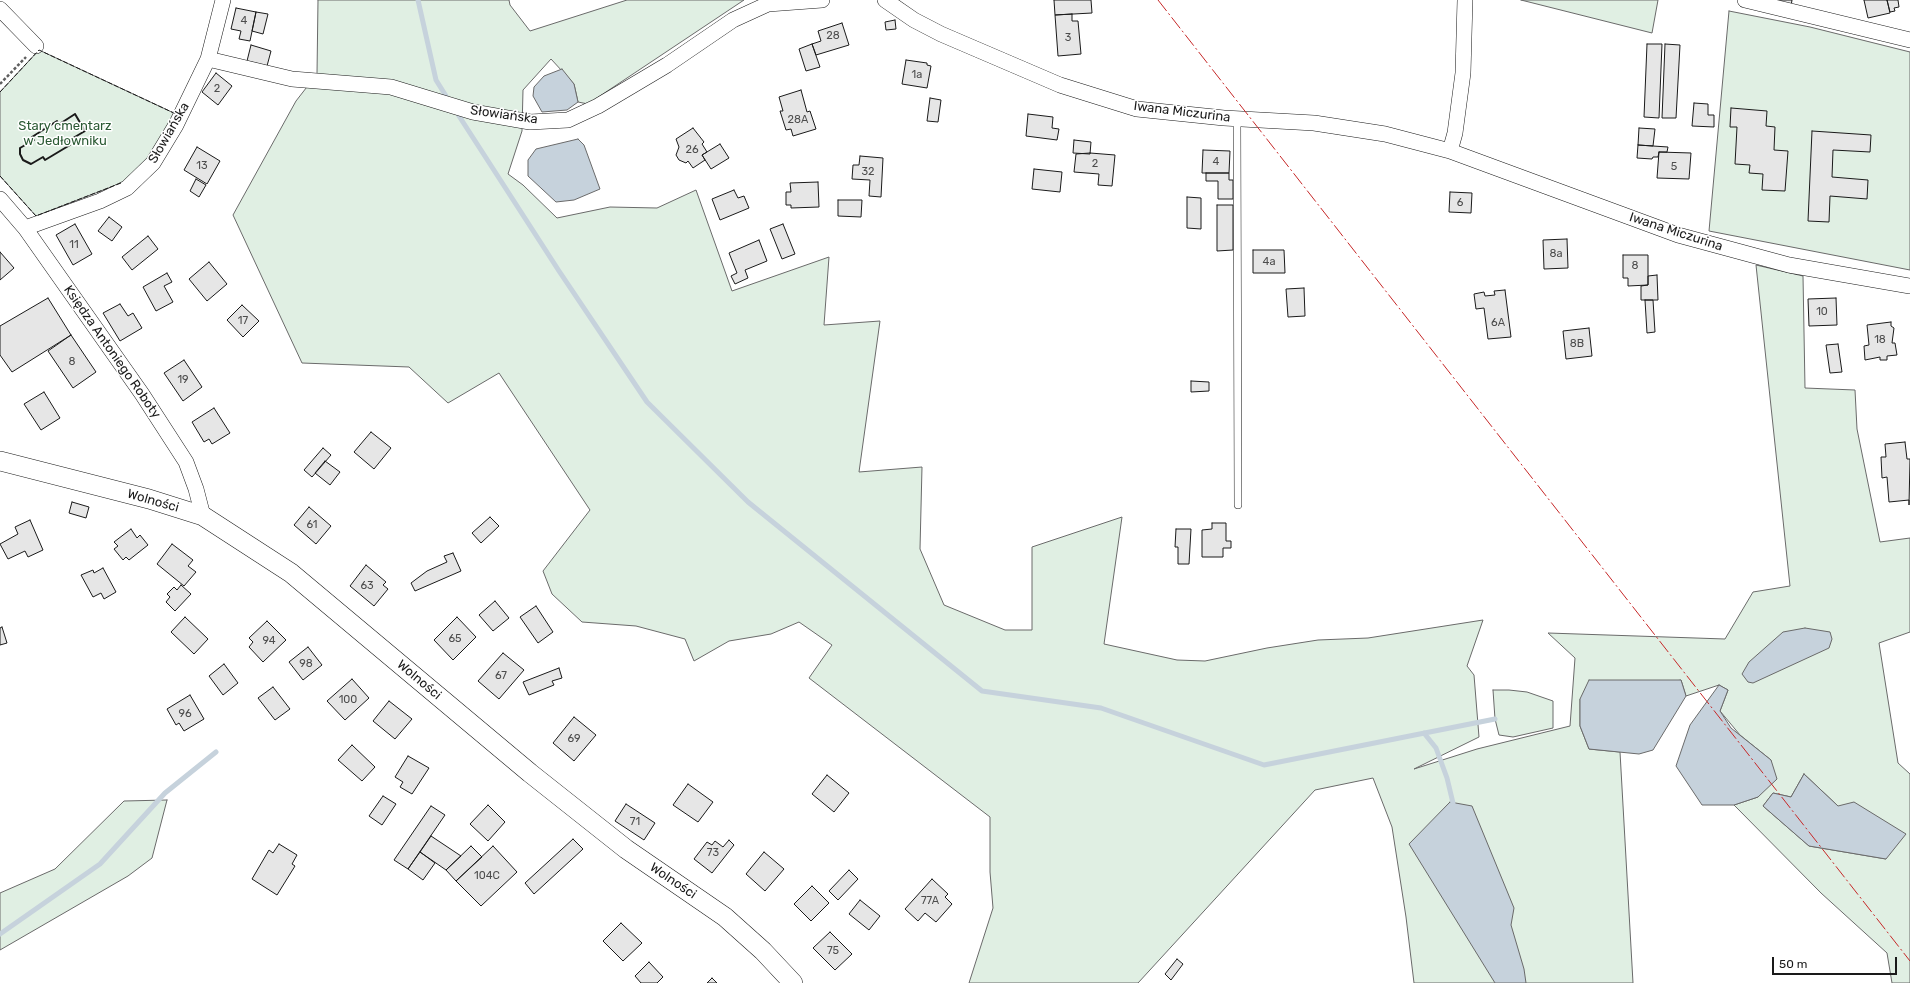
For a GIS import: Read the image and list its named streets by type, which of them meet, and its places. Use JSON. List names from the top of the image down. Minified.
{"streets":{"street":["Iwana Miczurina","Słowiańska","Księdza Antoniego Roboty","Wolności"]},"crossings":[["Słowiańska","Księdza Antoniego Roboty"],["Księdza Antoniego Roboty","Wolności"]],"parks":["Stary cmentarz w Jedłowniku"],"house_numbers":["4","28","3","1a","2","28A","26","4","2","13","5","32","6","11","8a","4a","8","10","17","6A","18","8B","8","19","61","63","65","94","98","67","100","96","69","71","73","104C","77A","75"],"scale_bar":"50 m"}
